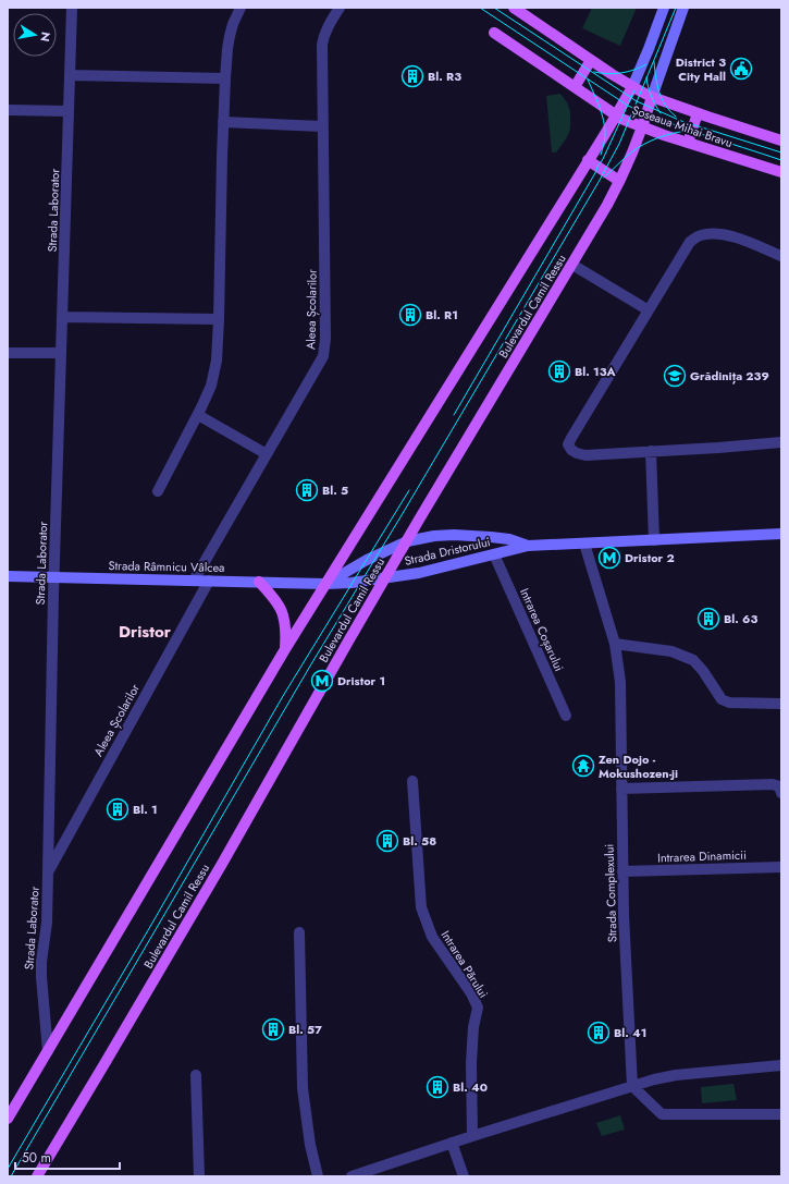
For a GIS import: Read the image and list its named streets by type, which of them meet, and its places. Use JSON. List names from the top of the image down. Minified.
{"streets":{"main road":["Șoseaua Mihai Bravu","Bulevardul Camil Ressu"],"street":["Strada Laborator","Aleea Școlarilor","Strada Dristorului","Strada Râmnicu Vâlcea","Intrarea Coșarului","Intrarea Dinamicii","Strada Complexului","Intrarea Părului"]},"crossings":[["Șoseaua Mihai Bravu","Bulevardul Camil Ressu"],["Strada Laborator","Aleea Școlarilor"],["Strada Laborator","Strada Râmnicu Vâlcea"],["Bulevardul Camil Ressu","Strada Dristorului"],["Aleea Școlarilor","Strada Râmnicu Vâlcea"],["Strada Dristorului","Strada Râmnicu Vâlcea"],["Strada Dristorului","Intrarea Coșarului"],["Strada Dristorului","Strada Complexului"],["Intrarea Dinamicii","Strada Complexului"]],"districts":["Dristor"],"places":{"public building":["District 3 City Hall"],"building":["Bl. R3","Bl. R1","Bl. 13A","Bl. 5","Bl. 63","Bl. 1","Bl. 58","Bl. 57","Bl. 41","Bl. 40"],"school or university":["Grădinița 239"],"metro station":["Dristor 2","Dristor 1"],"temple":["Zen Dojo - Mokushozen-ji"]},"scale_bar":"50 m","north":"right"}
